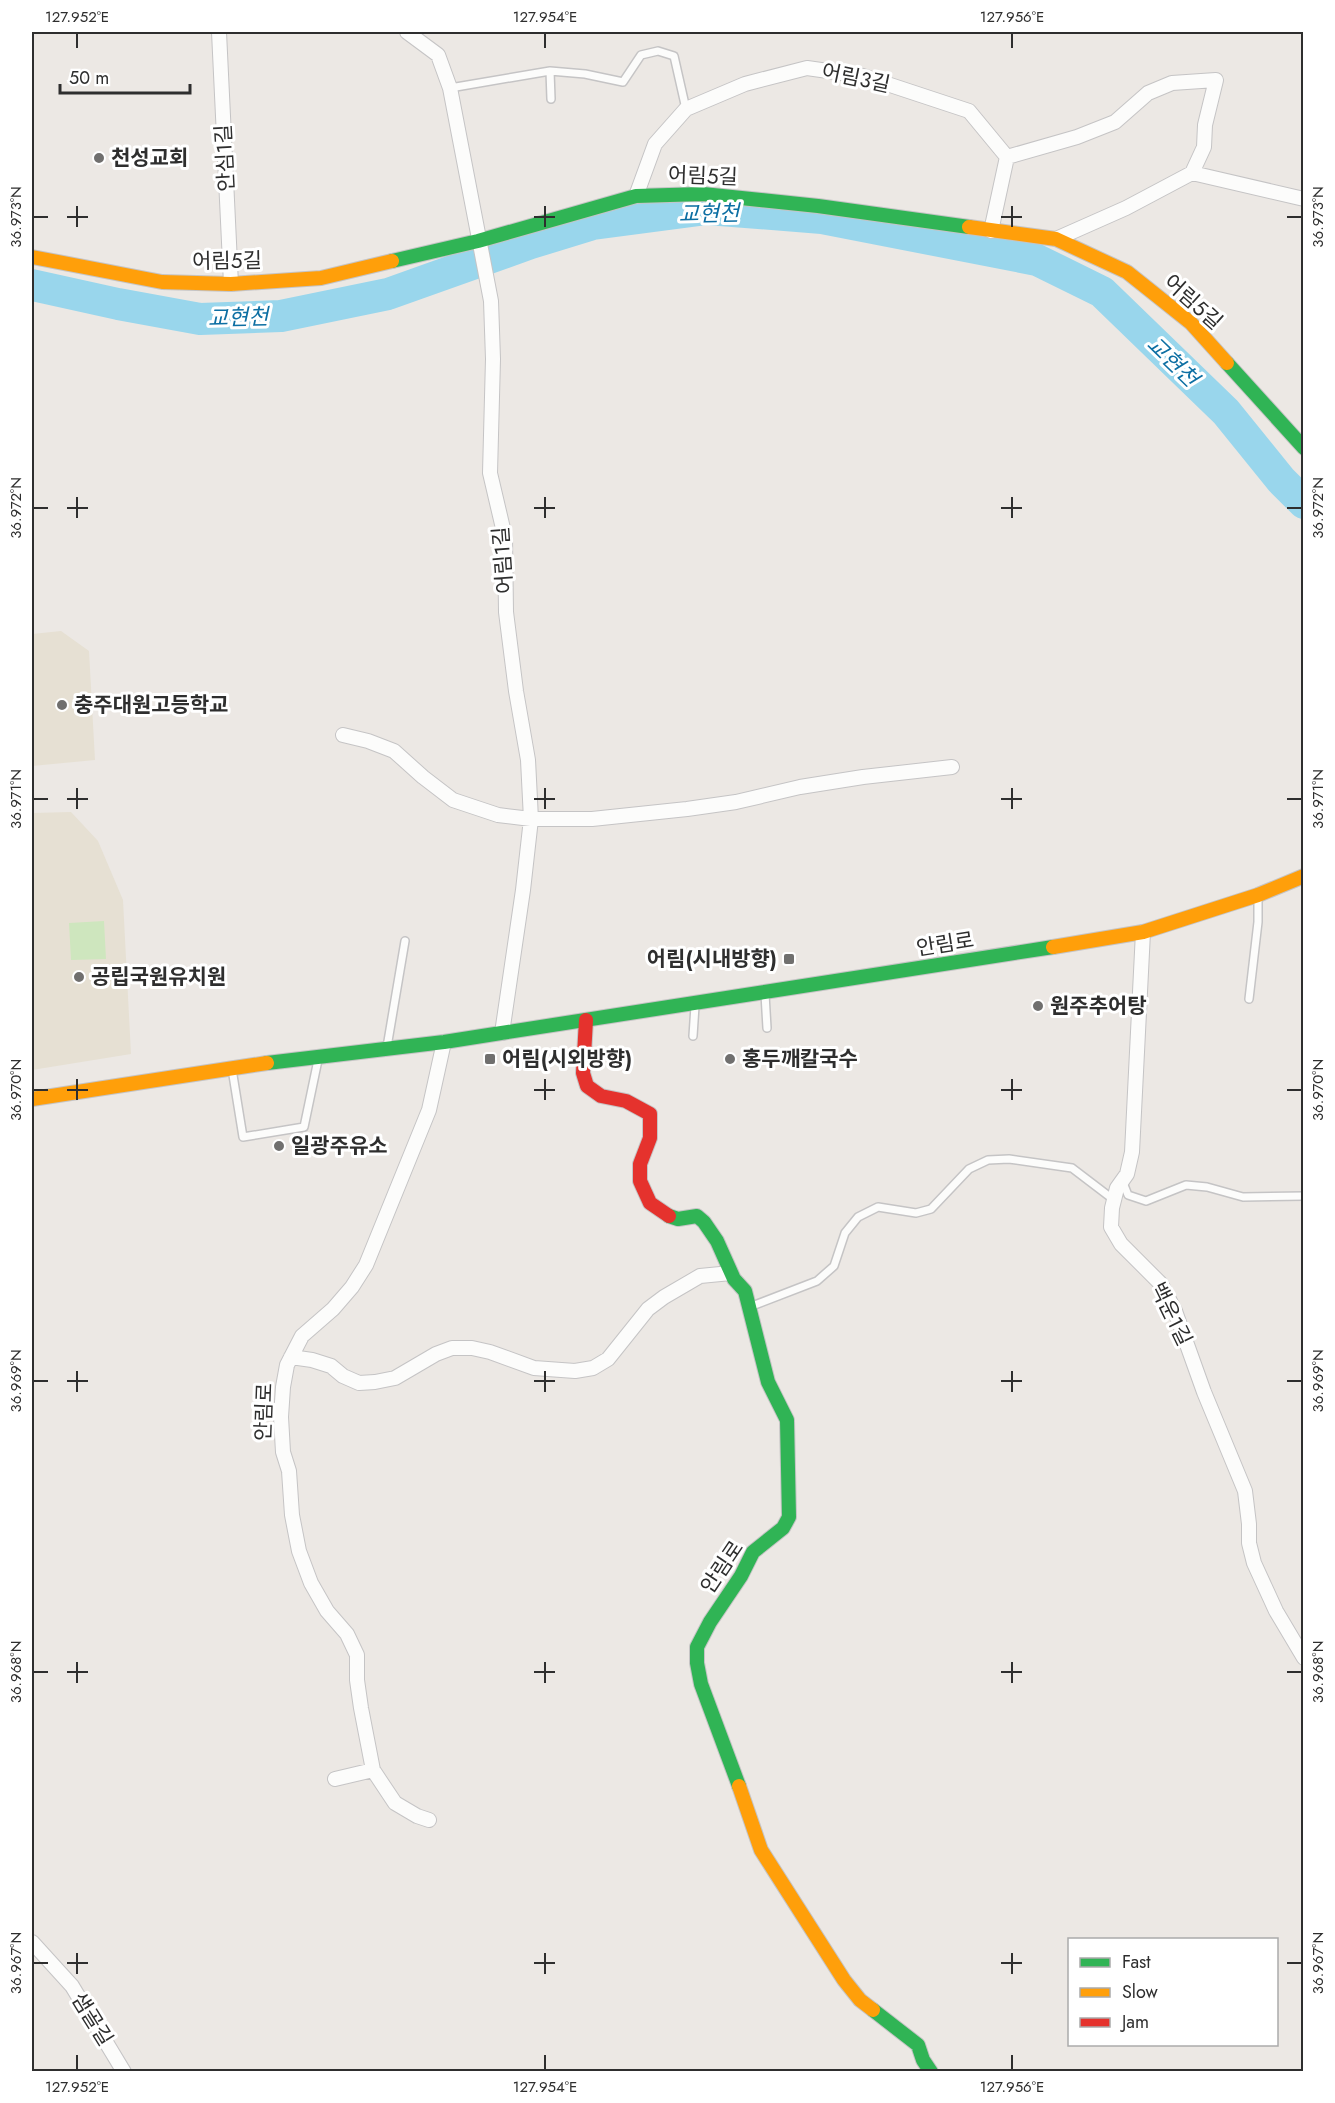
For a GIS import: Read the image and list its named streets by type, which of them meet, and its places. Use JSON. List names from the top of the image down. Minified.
{"streets":{"street":["어림3길","안심1길","어림5길","어림1길","안림로","백운1길","샘골길"]},"crossings":[["어림3길","어림5길"],["안심1길","어림5길"],["어림5길","어림1길"],["어림1길","안림로"],["안림로","백운1길"]],"water":["교현천"],"places":{"other":["천성교회","충주대원고등학교","공립국원유치원","원주추어탕","홍두깨칼국수","일광주유소"],"transit":["어림(시내방향)","어림(시외방향)"]},"legend":["Fast","Slow","Jam"],"scale_bar":"50 m","coordinates":["127.952°E","127.954°E","127.956°E","36.973°N","36.972°N","36.971°N","36.970°N","36.969°N","36.968°N","36.967°N"]}
